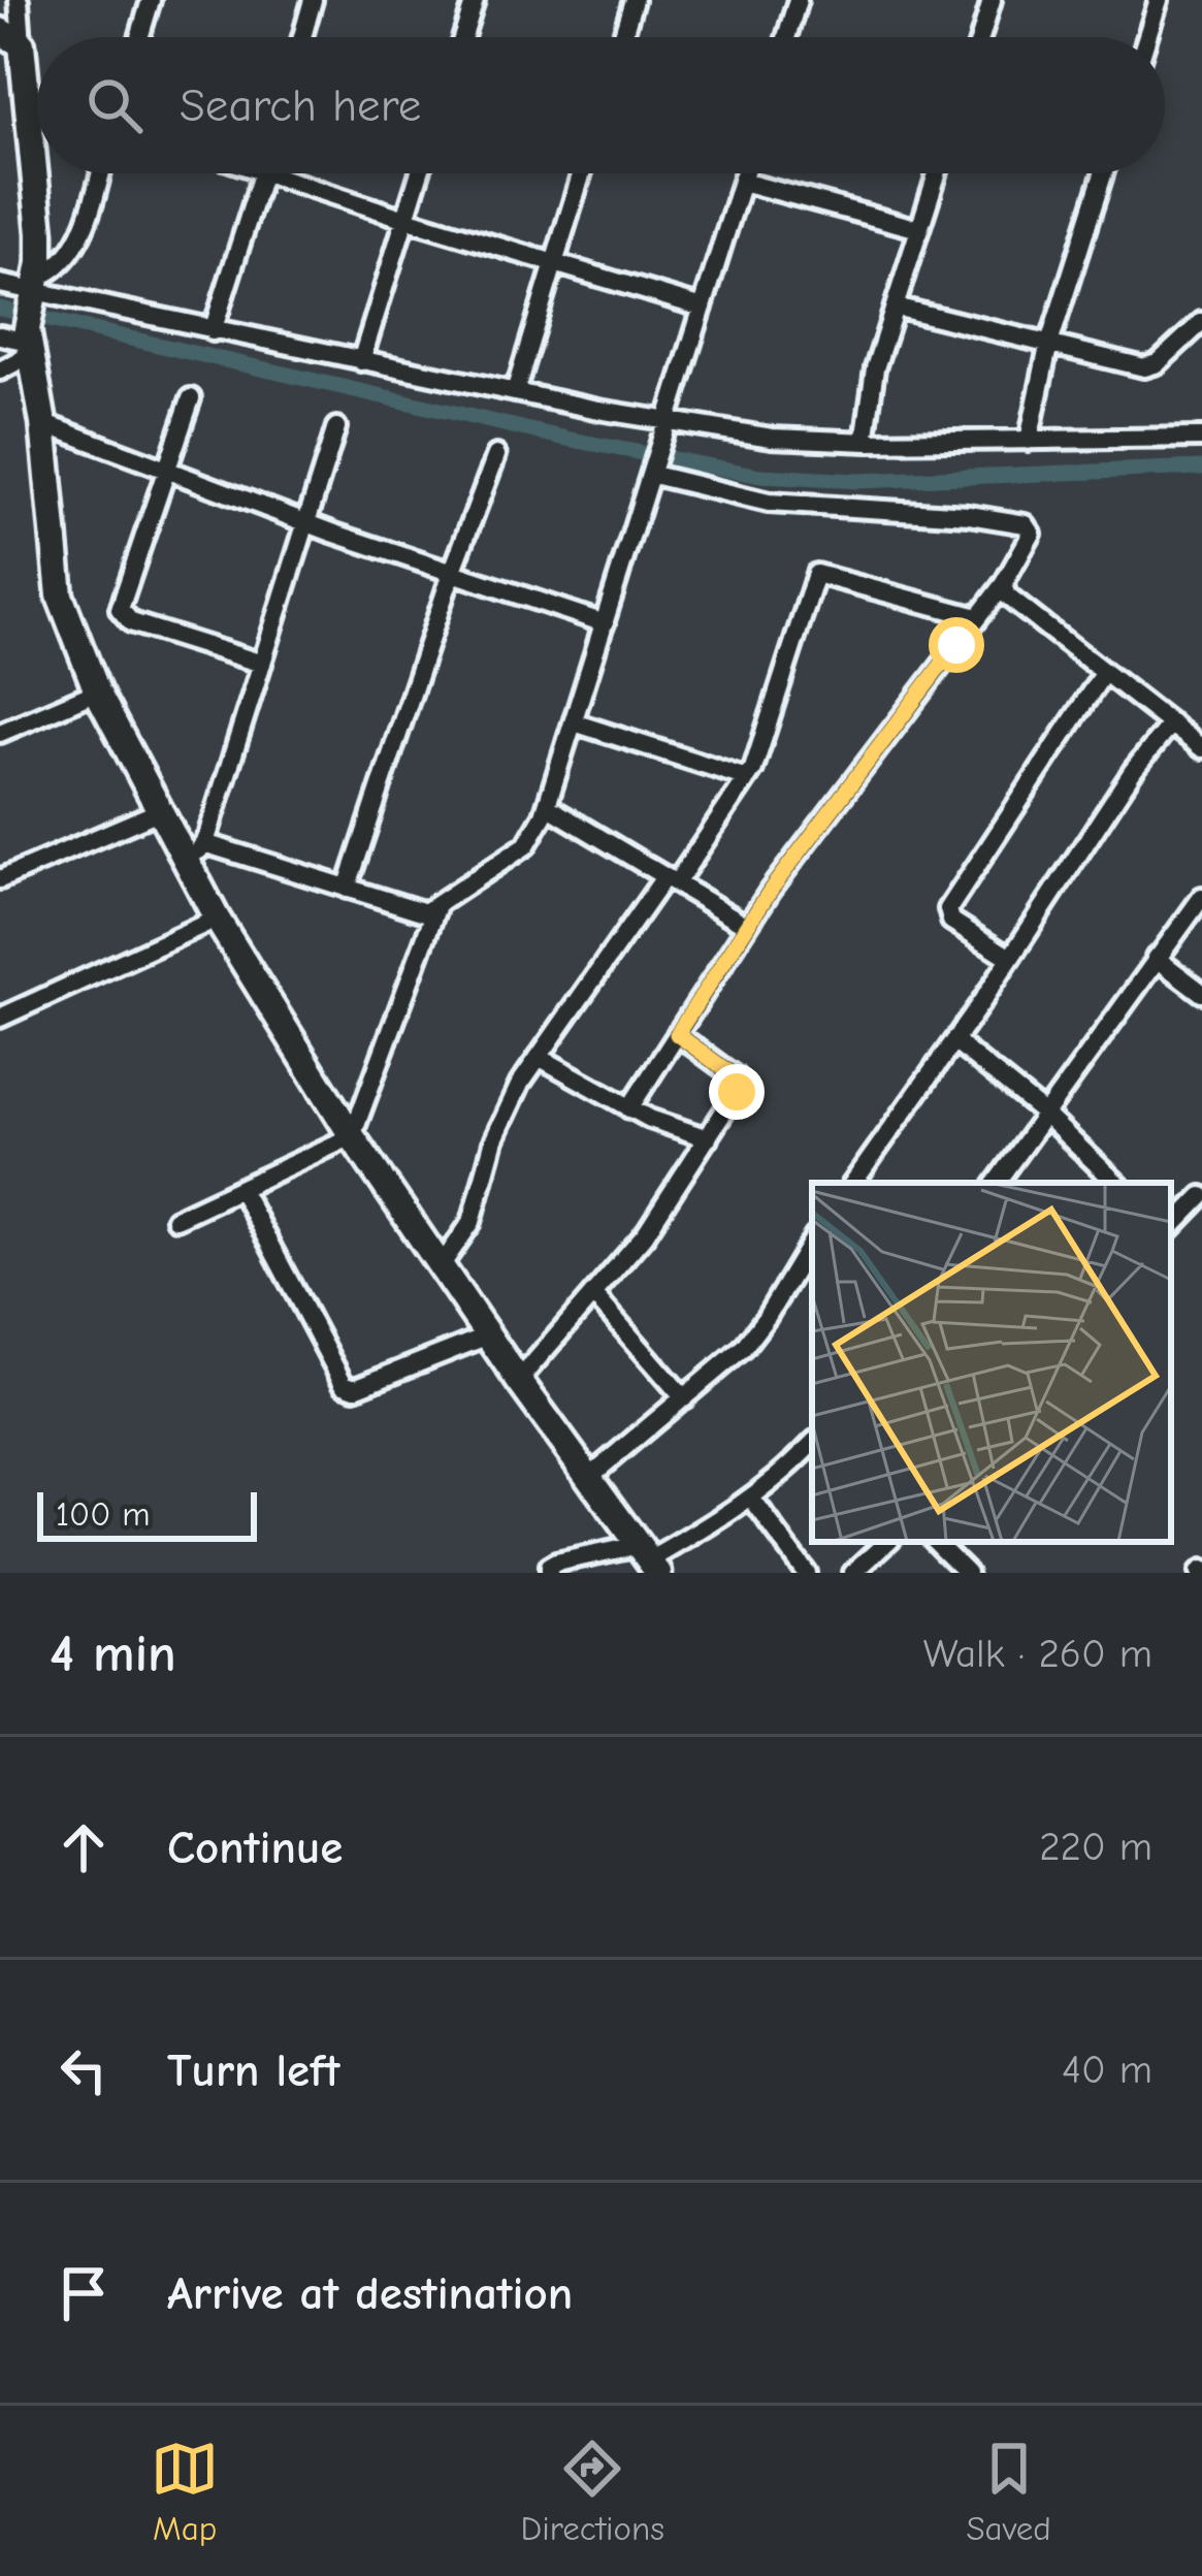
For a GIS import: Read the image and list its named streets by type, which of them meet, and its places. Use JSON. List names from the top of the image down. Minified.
{"scale_bar":"100 m","page":{"search":"Search here","scale":"100 m","heading":["4 min","Walk · 260 m"],"list":[["Continue","220 m"],["Turn left","40 m"],"Arrive at destination"],"nav":["Map","Directions","Saved"]}}
